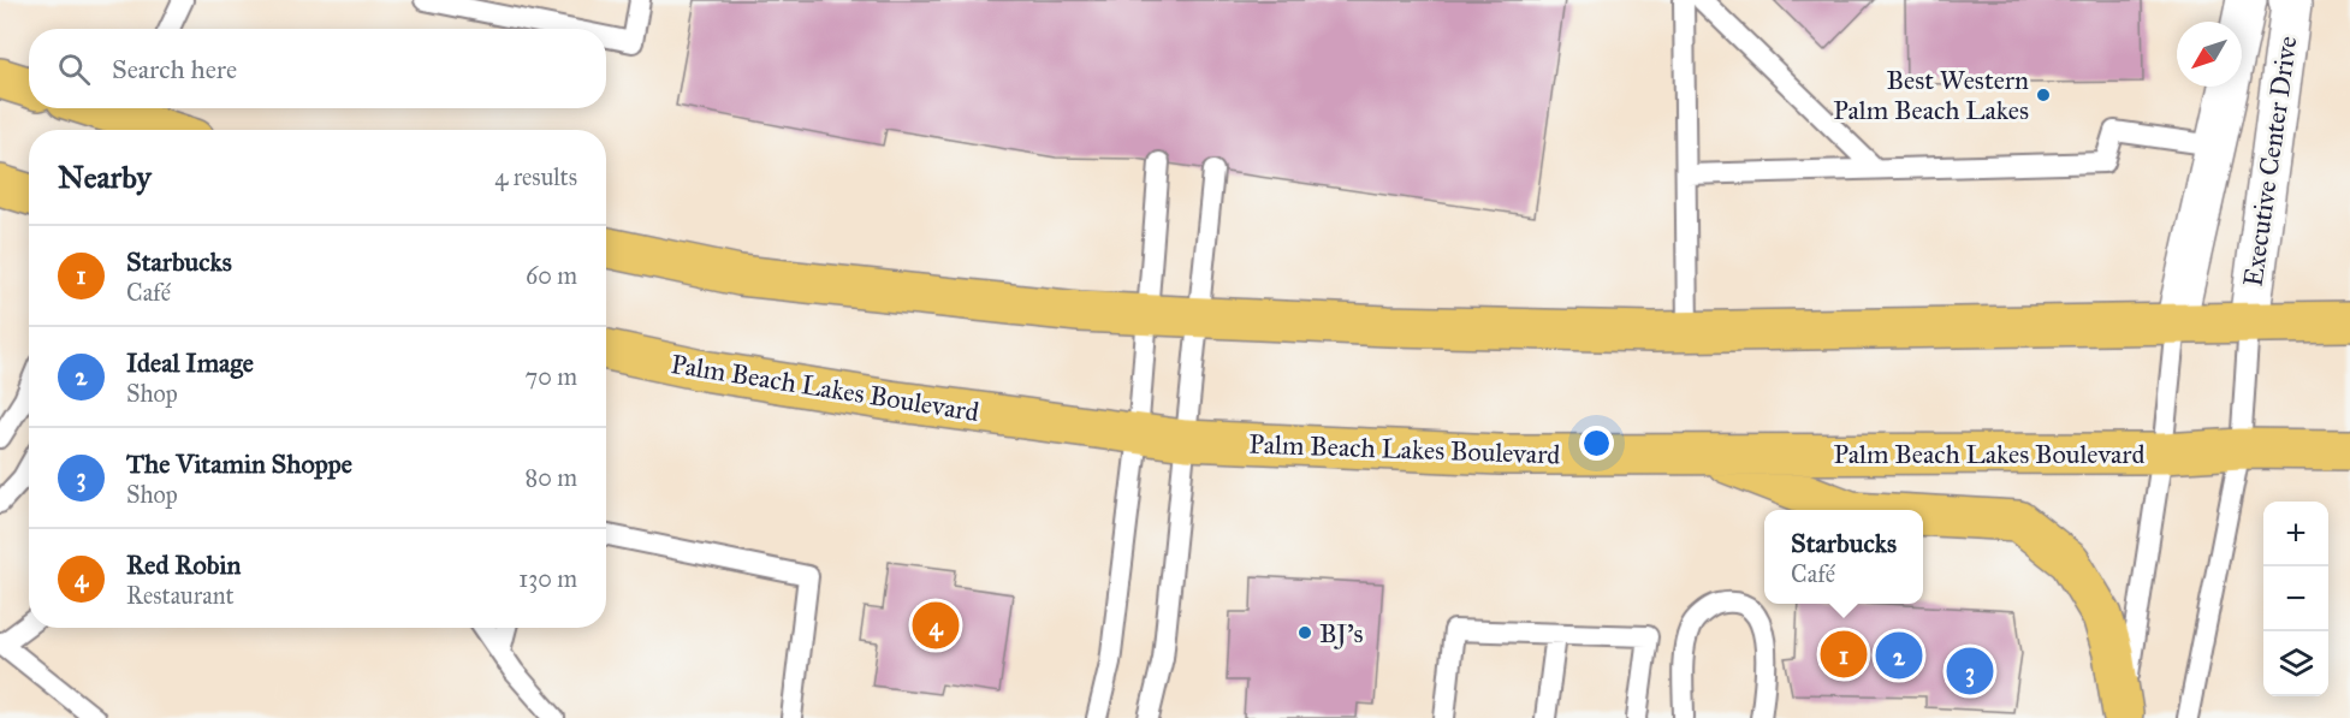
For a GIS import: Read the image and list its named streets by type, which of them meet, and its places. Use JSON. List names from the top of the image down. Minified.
{"streets":{"main road":["Palm Beach Lakes Boulevard"],"street":["Executive Center Drive"]},"places":["Best Western Palm Beach Lakes","BJ's"],"north":"bottom left","page":{"search":"Search here","heading":["Nearby","4 results"],"list":[{"mark":"1","name":"Starbucks","note":"Café","value":"60 m"},{"mark":"2","name":"Ideal Image","note":"Shop","value":"70 m"},{"mark":"3","name":"The Vitamin Shoppe","note":"Shop","value":"80 m"},{"mark":"4","name":"Red Robin","note":"Restaurant","value":"130 m"}],"map_buttons":["+","−"],"popup":["Starbucks","Café"],"pins":["4","1","2","3"]}}
